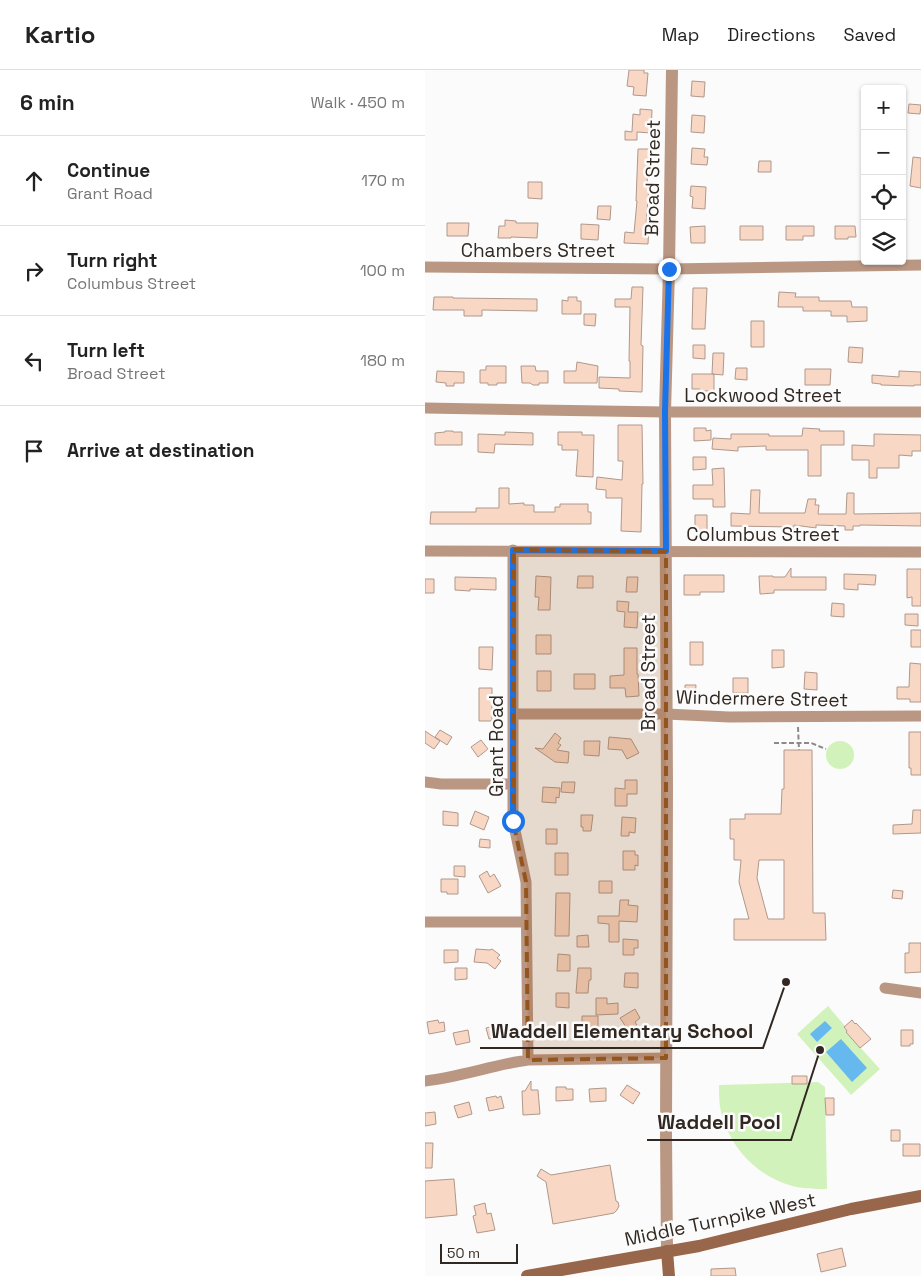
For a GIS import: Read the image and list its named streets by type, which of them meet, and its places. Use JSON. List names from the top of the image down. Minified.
{"streets":{"main road":["Broad Street","Middle Turnpike West"],"street":["Chambers Street","Lockwood Street","Columbus Street","Windermere Street","Grant Road"]},"crossings":[["Broad Street","Chambers Street"],["Broad Street","Lockwood Street"],["Broad Street","Columbus Street"],["Broad Street","Windermere Street"],["Broad Street","Middle Turnpike West"],["Columbus Street","Grant Road"],["Windermere Street","Grant Road"]],"places":["Waddell Elementary School","Waddell Pool"],"scale_bar":"50 m","page":{"header":"Kartio","nav":["Map","Directions","Saved"],"heading":["6 min","Walk · 450 m"],"map_buttons":["+","−"],"list":[["Continue","Grant Road","170 m"],["Turn right","Columbus Street","100 m"],["Turn left","Broad Street","180 m"],"Arrive at destination"],"scale":"50 m"}}
